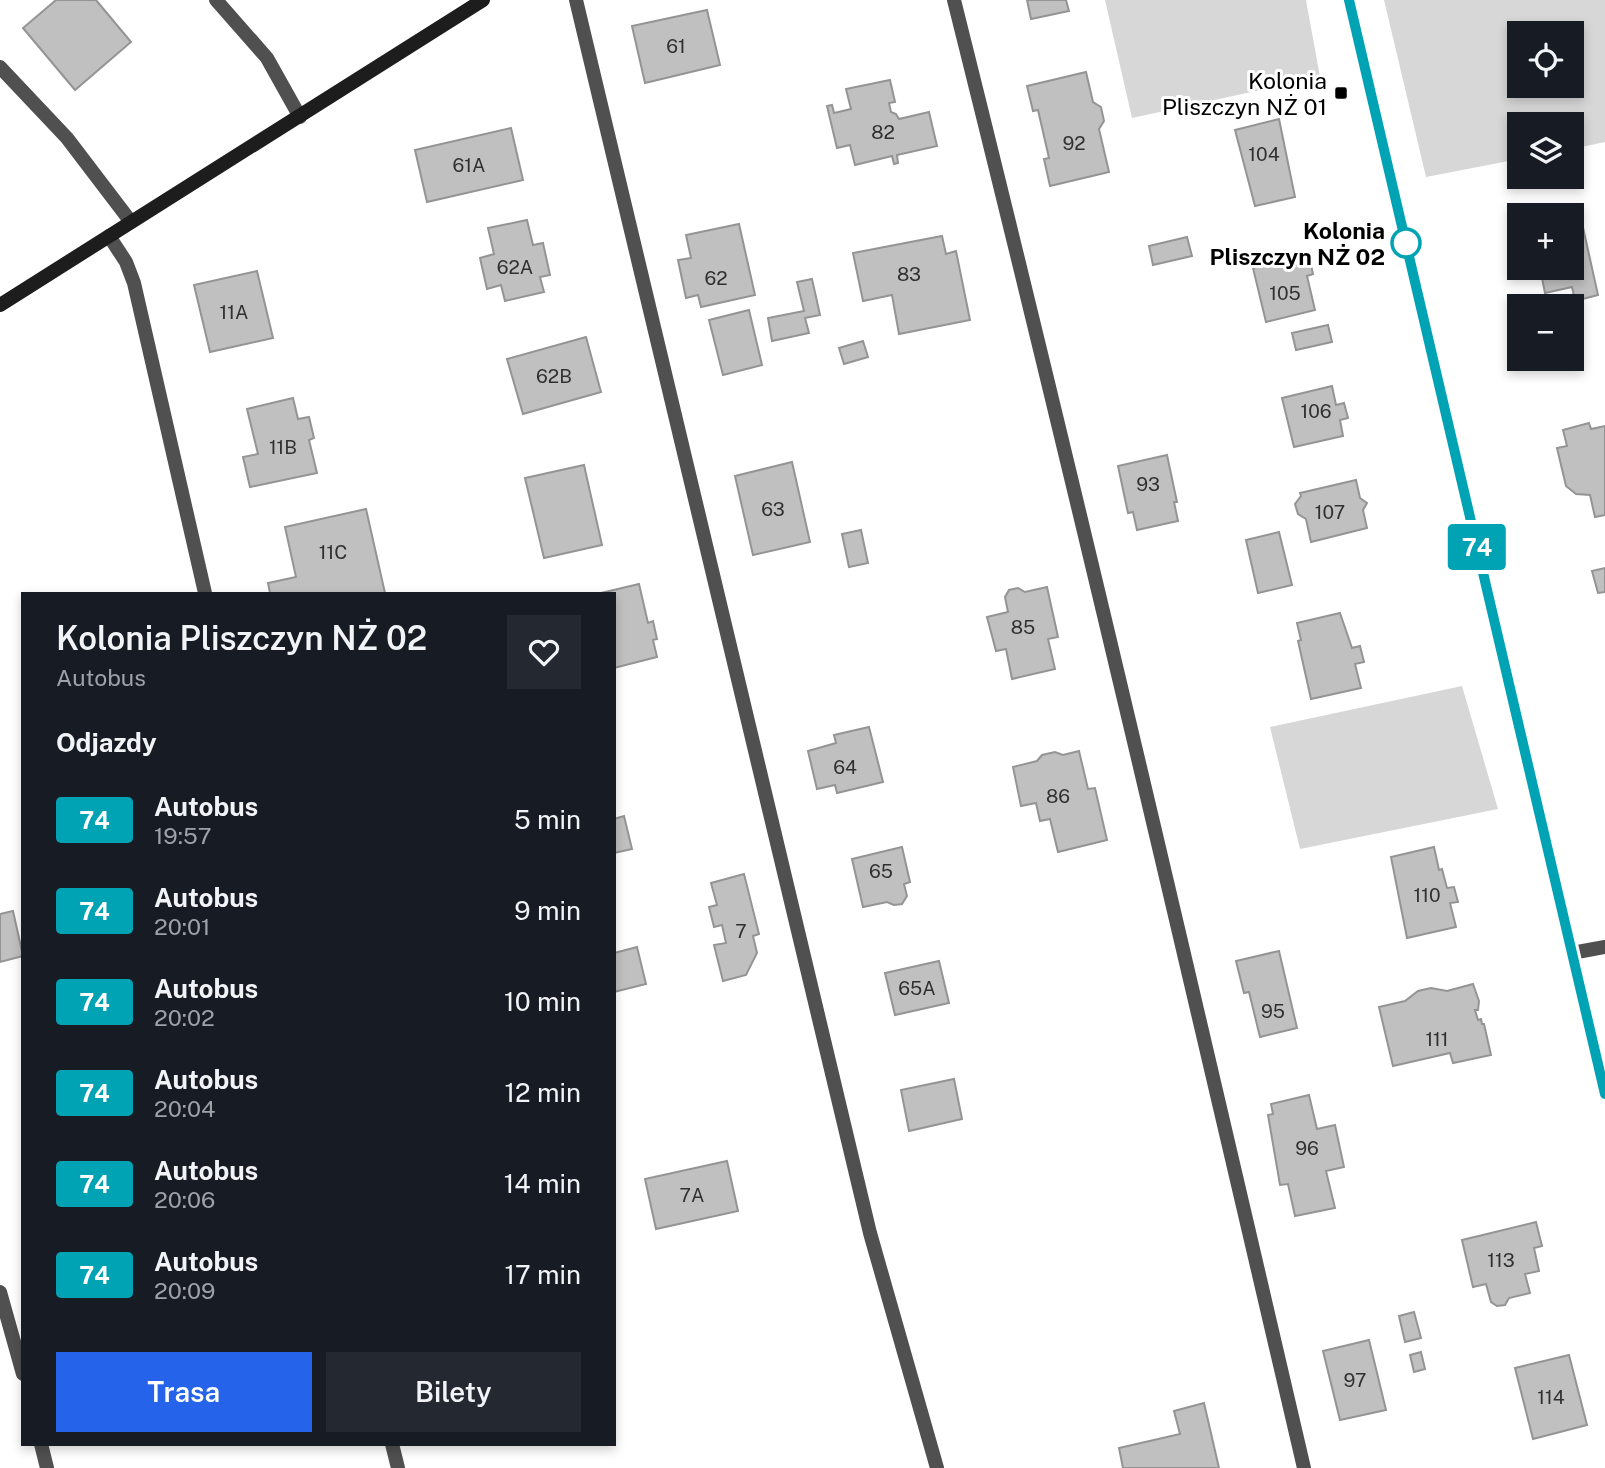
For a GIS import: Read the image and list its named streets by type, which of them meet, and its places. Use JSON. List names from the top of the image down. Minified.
{"places":{"transit":["Kolonia Pliszczyn NŻ 01"],"other":["Kolonia Pliszczyn NŻ 02"]},"lines":["bus line 74"],"house_numbers":["61","82","92","104","61A","62A","83","62","105","11A","62B","106","11B","93","63","107","11C","85","64","86","65","110","7","65A","95","111","96","7A","113","97","114"],"page":{"on_map":"74","map_buttons":["+","−"],"heading":[["Kolonia Pliszczyn NŻ 02","Autobus"],"Odjazdy"],"list":[{"mark":"74","name":"Autobus","note":"19:57","value":"5 min"},{"mark":"74","name":"Autobus","note":"20:01","value":"9 min"},{"mark":"74","name":"Autobus","note":"20:02","value":"10 min"},{"mark":"74","name":"Autobus","note":"20:04","value":"12 min"},{"mark":"74","name":"Autobus","note":"20:06","value":"14 min"},{"mark":"74","name":"Autobus","note":"20:09","value":"17 min"}],"buttons":["Trasa","Bilety"]}}
